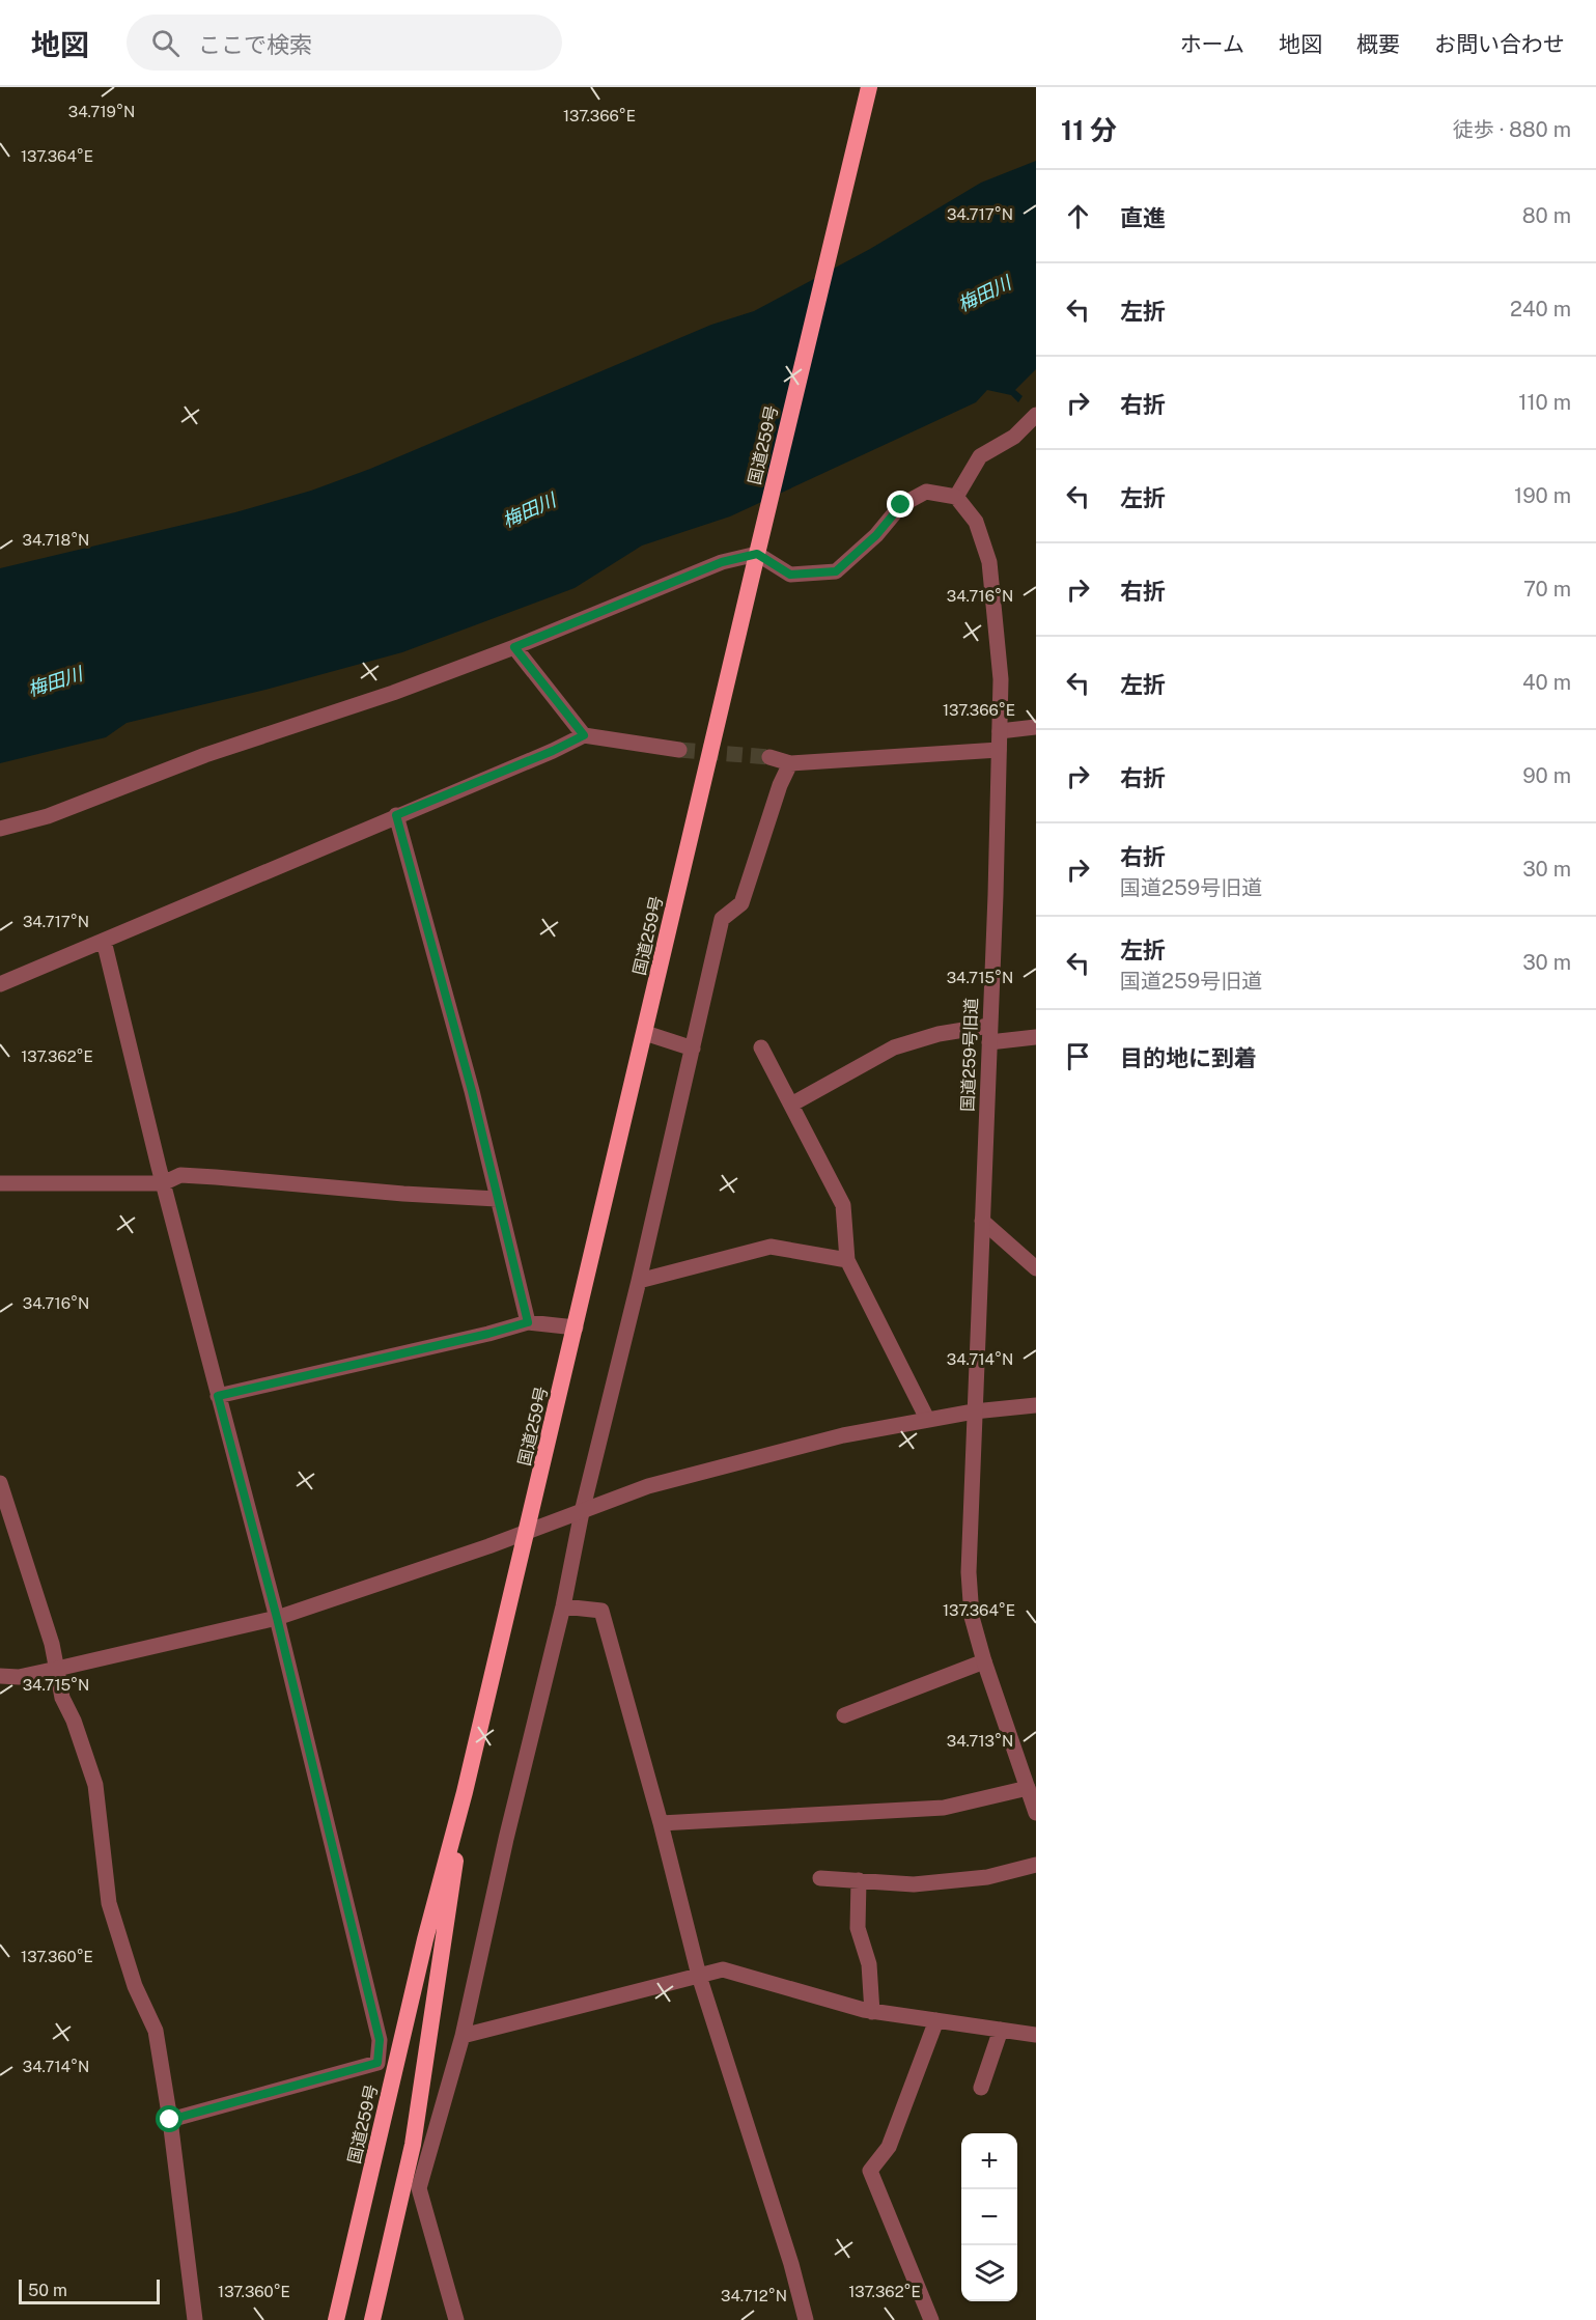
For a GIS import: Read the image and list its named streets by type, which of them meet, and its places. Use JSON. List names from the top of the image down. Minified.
{"streets":{"highway":["国道259号"],"street":["国道259号旧道"]},"water":["梅田川"],"scale_bar":"50 m","page":{"header":"地図","search":"ここで検索","nav":["ホーム","地図","概要","お問い合わせ"],"heading":["11 分","徒歩 · 880 m"],"list":[["直進","80 m"],["左折","240 m"],["右折","110 m"],["左折","190 m"],["右折","70 m"],["左折","40 m"],["右折","90 m"],["右折","国道259号旧道","30 m"],["左折","国道259号旧道","30 m"],"目的地に到着"],"map_buttons":["+","−"],"scale":"50 m"},"coordinates":["34.719°N","137.366°E","137.364°E","34.717°N","34.718°N","34.716°N","34.715°N","137.362°E","34.714°N","34.713°N","137.360°E","34.712°N"]}
